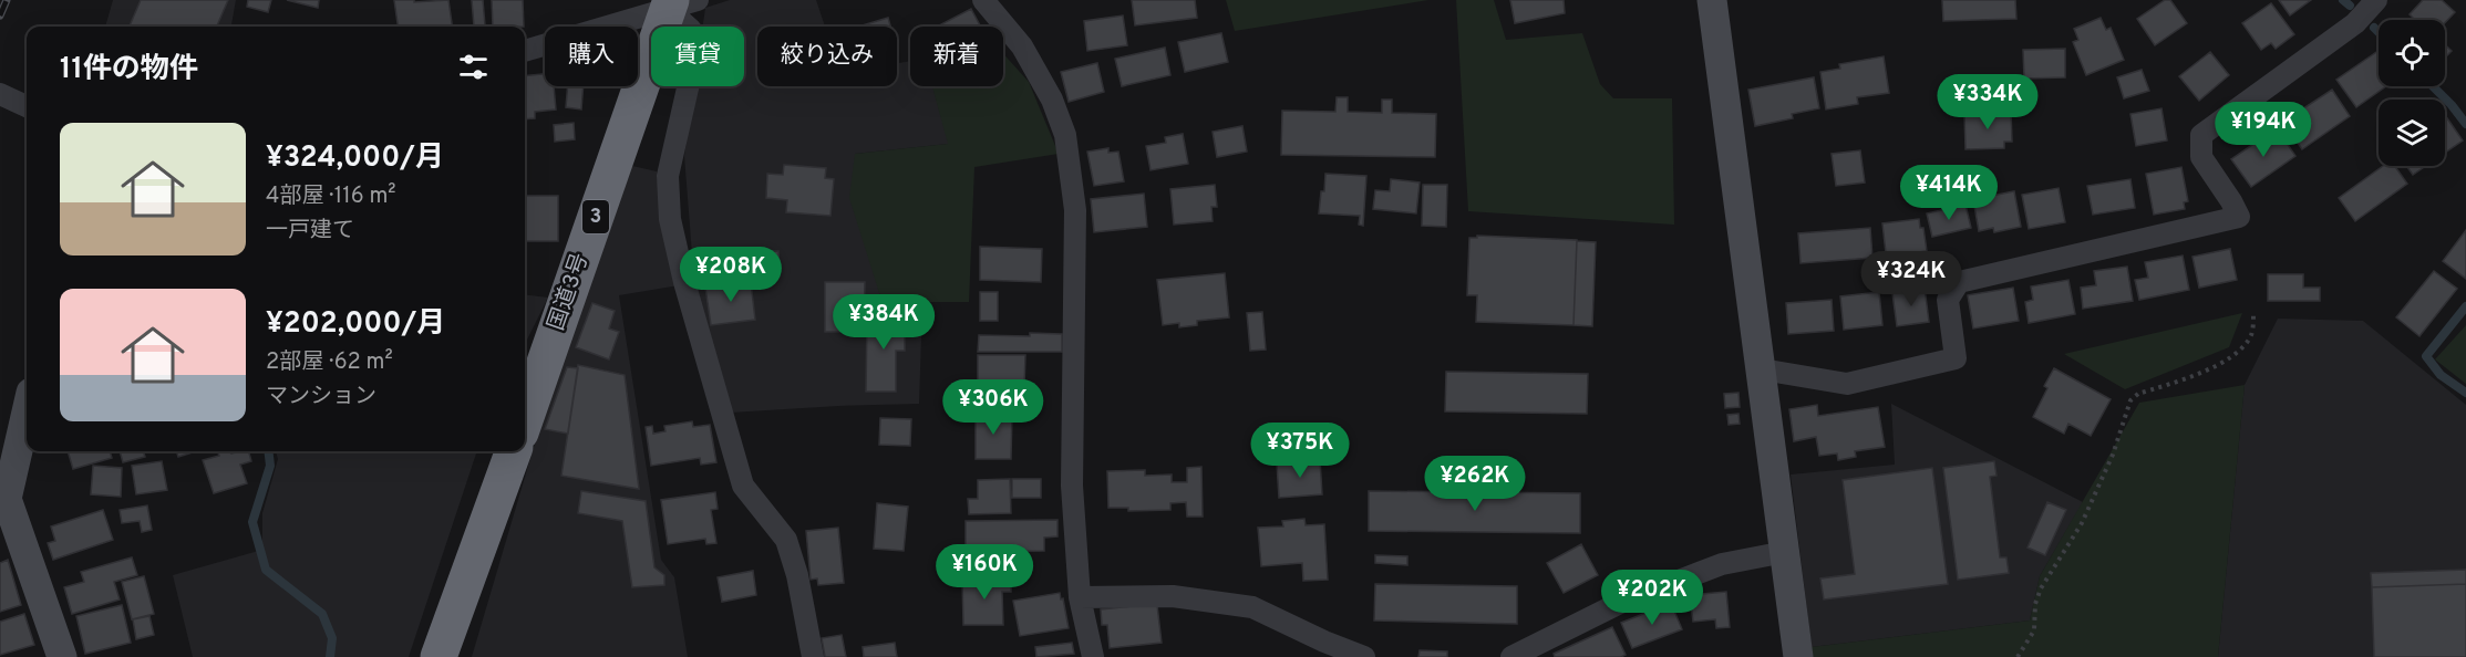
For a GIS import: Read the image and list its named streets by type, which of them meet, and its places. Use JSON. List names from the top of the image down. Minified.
{"streets":{"highway":["3","国道3号"]},"page":{"chip":["購入","賃貸","絞り込み","新着"],"heading":"11件の物件","price":["¥334K","¥194K","¥414K","¥208K","¥324K","¥384K","¥306K","¥375K","¥262K","¥160K","¥202K"],"list":[{"name":"¥324,000/月","note":"4部屋 · 116 m² · 一戸建て"},{"name":"¥202,000/月","note":"2部屋 · 62 m² · マンション"}]}}
